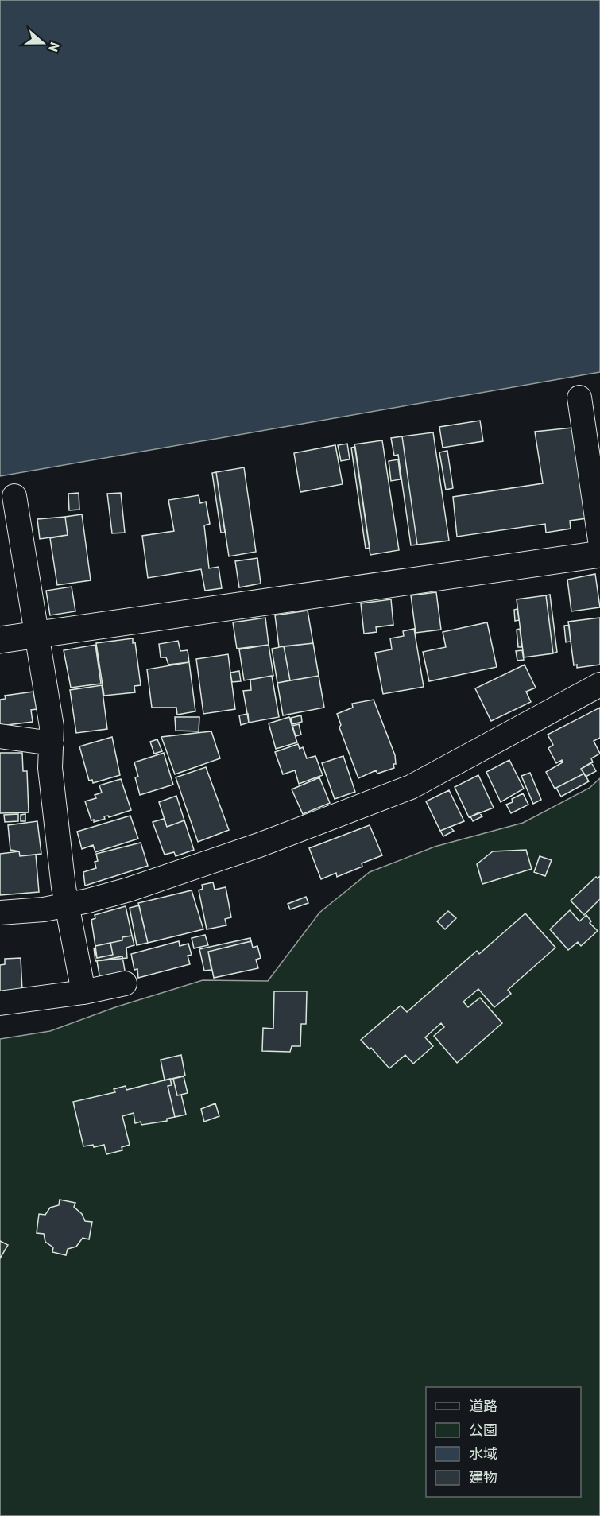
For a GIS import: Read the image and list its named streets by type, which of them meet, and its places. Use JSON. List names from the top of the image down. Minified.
{"legend":["道路","公園","水域","建物"],"north":"right"}
